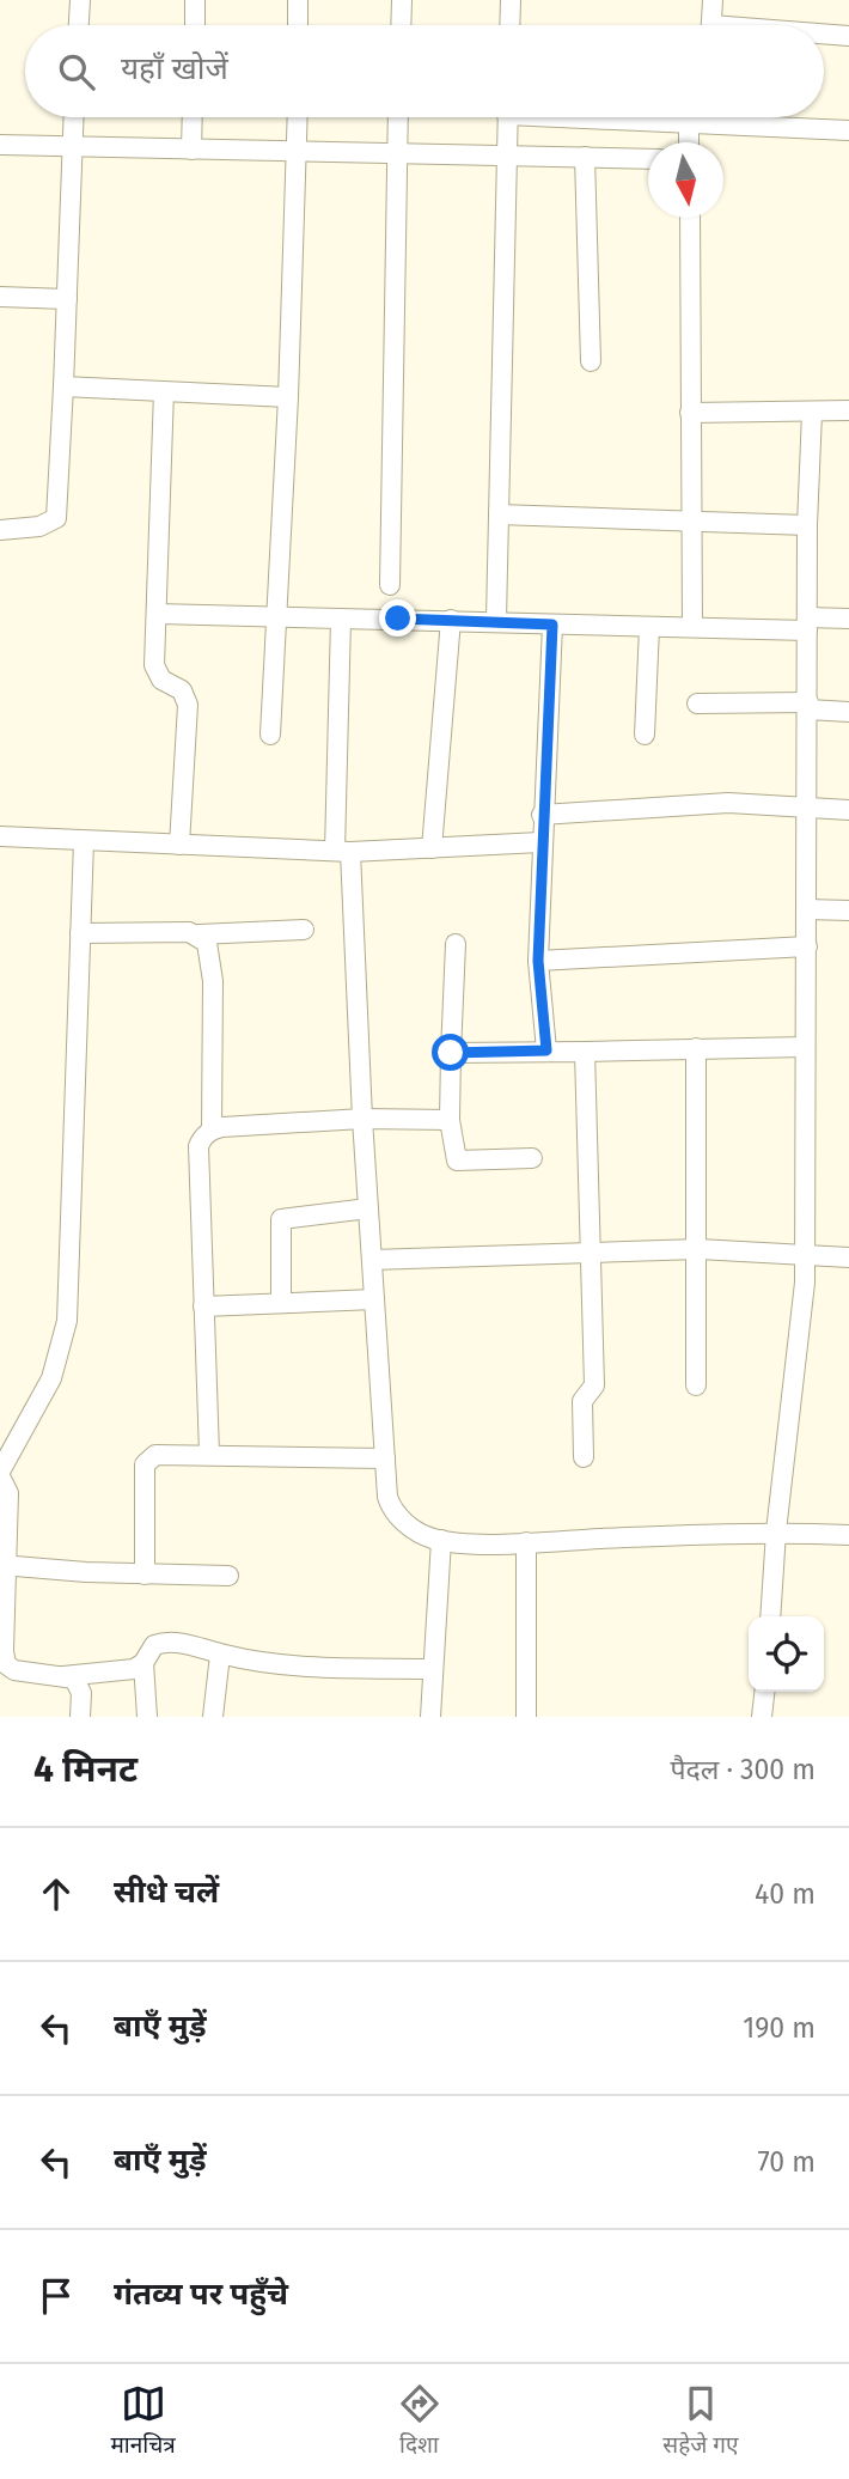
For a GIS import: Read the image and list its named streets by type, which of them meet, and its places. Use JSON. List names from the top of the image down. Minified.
{"north":"bottom","page":{"search":"यहाँ खोजें","heading":["4 मिनट","पैदल · 300 m"],"list":[["सीधे चलें","40 m"],["बाएँ मुड़ें","190 m"],["बाएँ मुड़ें","70 m"],"गंतव्य पर पहुँचे"],"nav":["मानचित्र","दिशा","सहेजे गए"]}}
